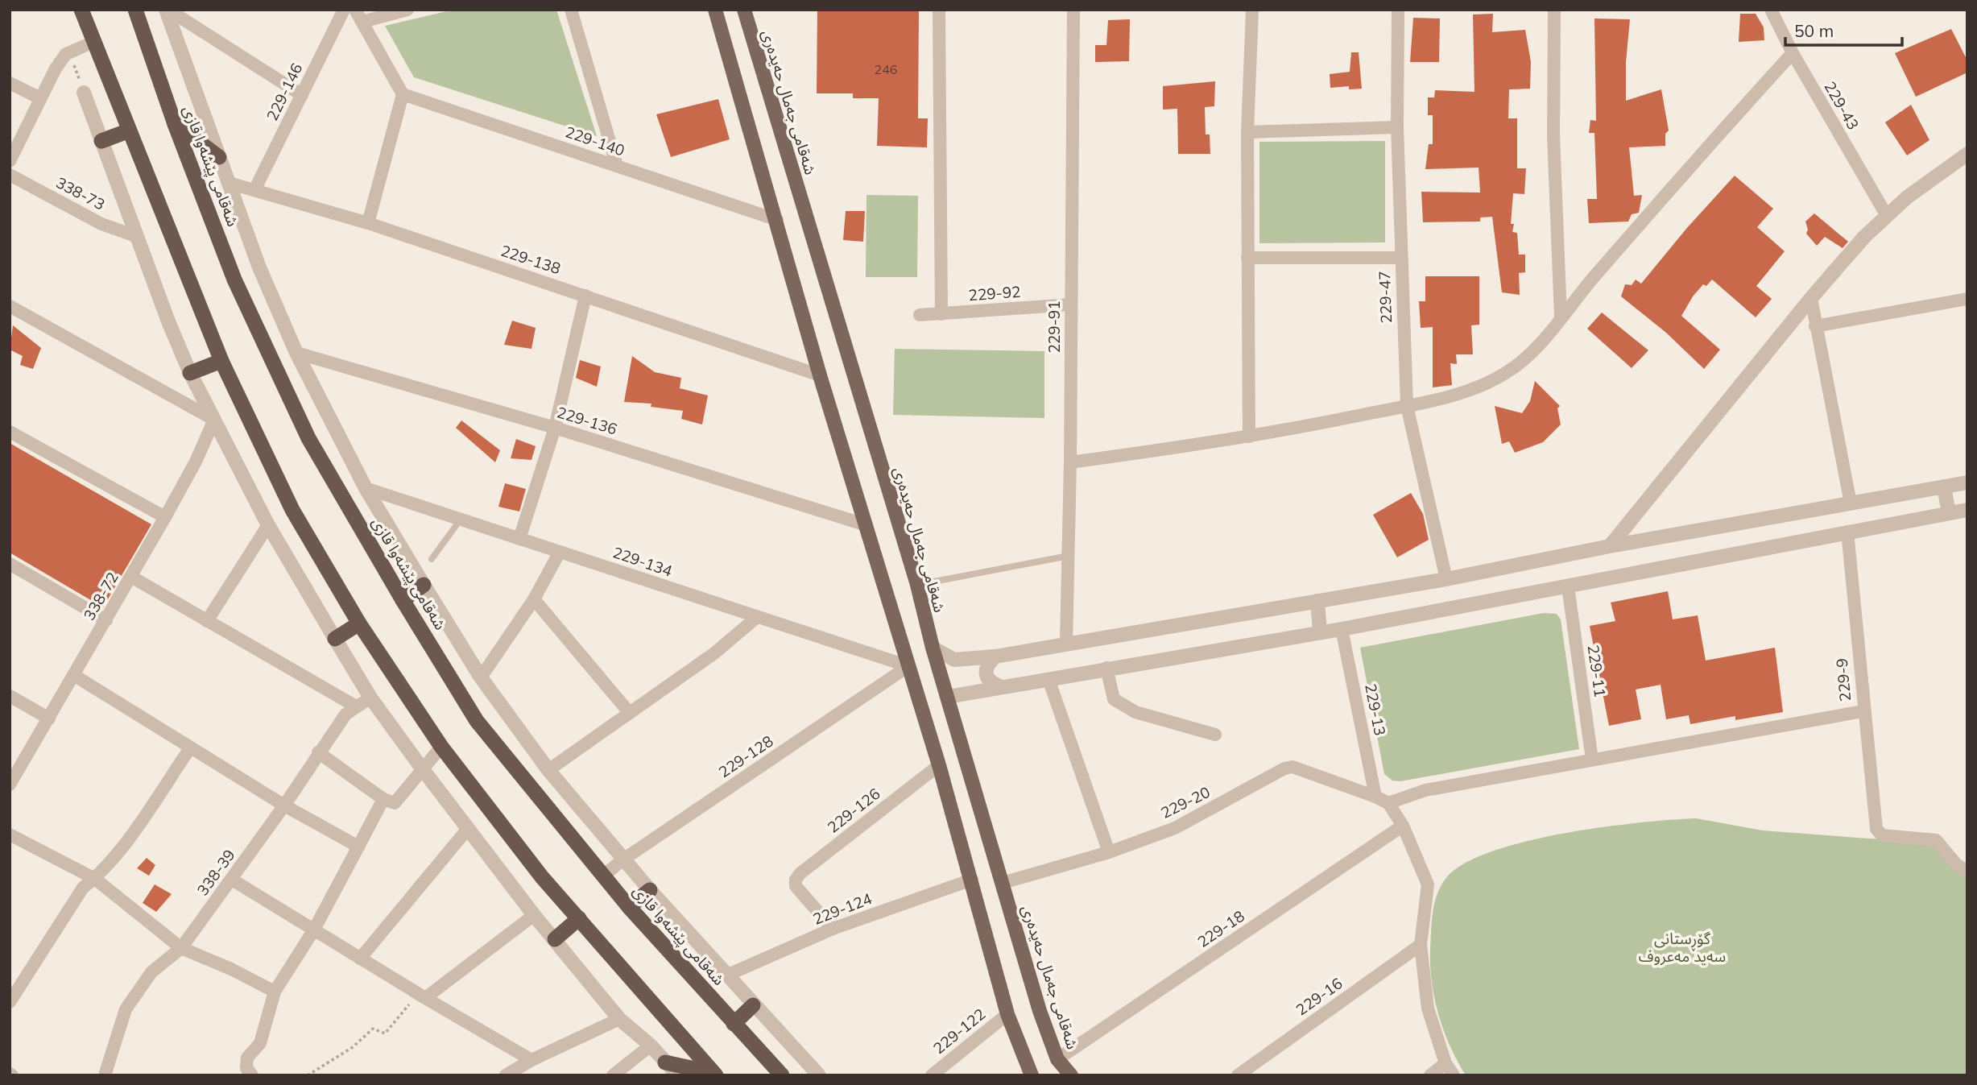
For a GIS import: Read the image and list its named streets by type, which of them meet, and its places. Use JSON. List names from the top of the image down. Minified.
{"streets":{"highway":["شەقامی پێشەوا قازی"],"main road":["شەقامی جەمال حەیدەری"],"street":["229-146","229-43","229-140","338-73","229-138","229-92","229-47","229-91","229-136","229-134","338-72","229-11","229-9","229-13","229-128","229-20","229-126","338-39","229-124","229-18","229-16","229-122"]},"crossings":[["229-146","229-138"],["شەقامی جەمال حەیدەری","229-20"],["شەقامی جەمال حەیدەری","229-18"],["شەقامی پێشەوا قازی","229-128"],["229-92","229-91"],["229-134","229-128"],["229-13","229-20"],["229-126","229-124"]],"parks":["گۆڕستانی سەید مەعروف"],"house_numbers":["246"],"scale_bar":"50 m"}
